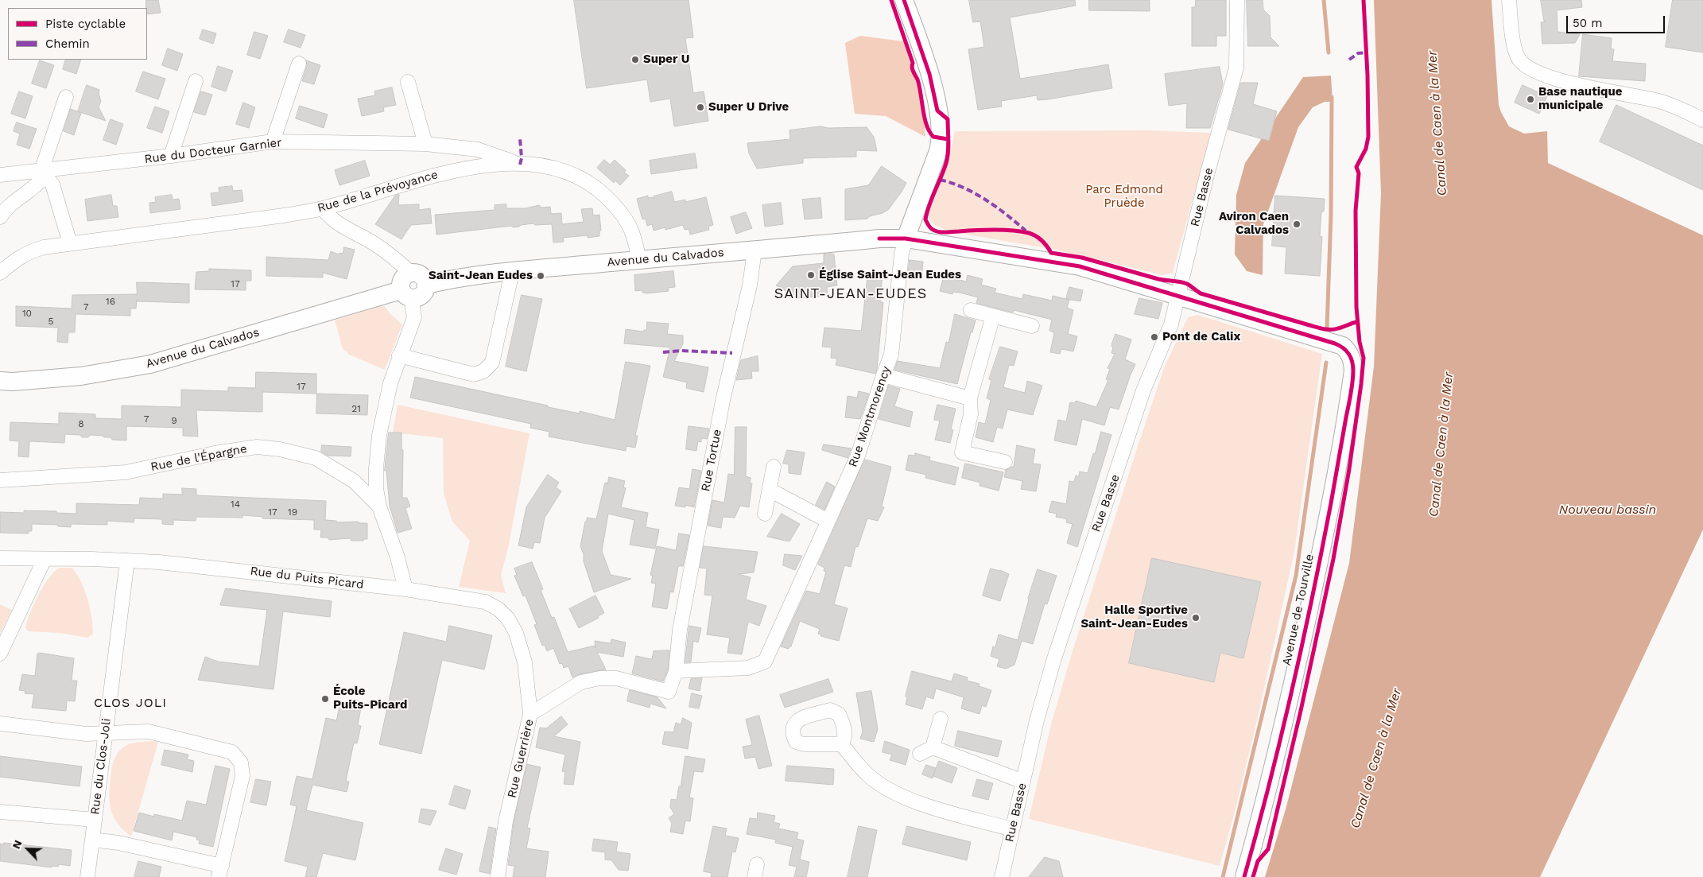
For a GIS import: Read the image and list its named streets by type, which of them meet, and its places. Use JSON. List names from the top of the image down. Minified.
{"streets":{"street":["Rue du Docteur Garnier","Rue de la Prévoyance","Rue Basse","Avenue du Calvados","Rue Montmorency","Rue de l'Épargne","Rue Tortue","Rue du Puits Picard","Avenue de Tourville","Rue Guerrière","Rue du Clos-Joli"]},"crossings":[["Rue du Docteur Garnier","Rue de la Prévoyance"],["Rue de la Prévoyance","Avenue du Calvados"],["Rue Basse","Avenue du Calvados"],["Avenue du Calvados","Rue Montmorency"],["Avenue du Calvados","Rue de l'Épargne"],["Avenue du Calvados","Rue Tortue"],["Avenue du Calvados","Avenue de Tourville"],["Rue Montmorency","Rue Tortue"],["Rue Montmorency","Rue Guerrière"],["Rue de l'Épargne","Rue du Puits Picard"],["Rue Tortue","Rue Guerrière"],["Rue du Puits Picard","Rue Guerrière"],["Rue du Puits Picard","Rue du Clos-Joli"]],"districts":["SAINT-JEAN-EUDES","CLOS JOLI"],"water":["Canal de Caen à la Mer","Nouveau bassin"],"parks":["Parc Edmond Pruède"],"places":["Super U","Base nautique municipale","Super U Drive","Aviron Caen Calvados","Église Saint-Jean Eudes","Saint-Jean Eudes","Pont de Calix","Halle Sportive Saint-Jean-Eudes","École Puits-Picard"],"house_numbers":["17","16","7","10","5","17","21","7","9","8","14","17","19"],"legend":["Piste cyclable","Chemin"],"scale_bar":"50 m","north":"top left"}
